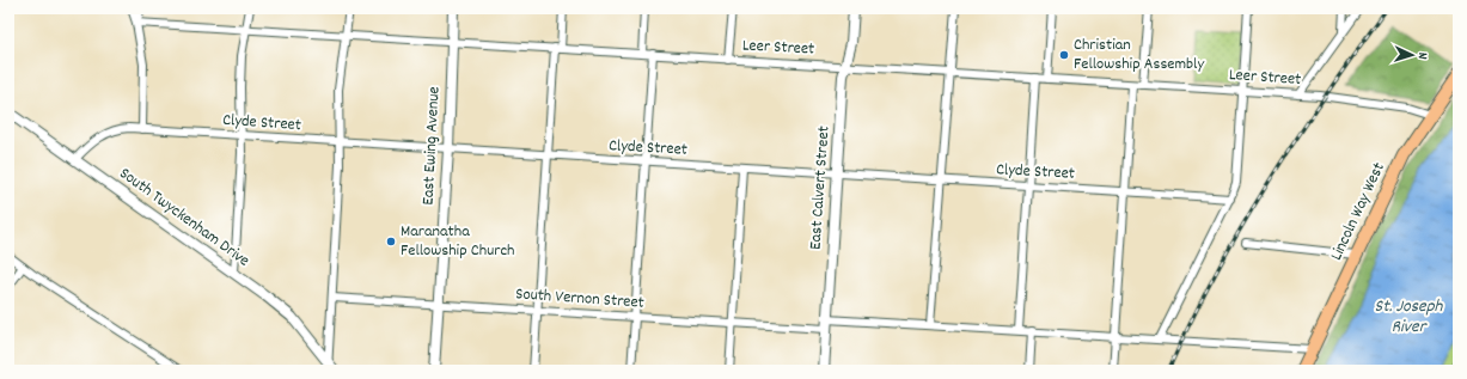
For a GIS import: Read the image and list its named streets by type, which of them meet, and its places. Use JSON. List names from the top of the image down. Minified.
{"streets":{"main road":["Lincoln Way West"],"street":["Leer Street","Clyde Street","East Ewing Avenue","East Calvert Street","South Twyckenham Drive","South Vernon Street"]},"crossings":[["Leer Street","East Ewing Avenue"],["Leer Street","East Calvert Street"],["Leer Street","Lincoln Way West"],["Clyde Street","East Ewing Avenue"],["Clyde Street","East Calvert Street"],["Clyde Street","South Twyckenham Drive"],["East Ewing Avenue","South Vernon Street"],["East Calvert Street","South Vernon Street"],["Lincoln Way West","South Vernon Street"]],"water":["St. Joseph River"],"places":["Christian Fellowship Assembly","Maranatha Fellowship Church"],"north":"right"}
